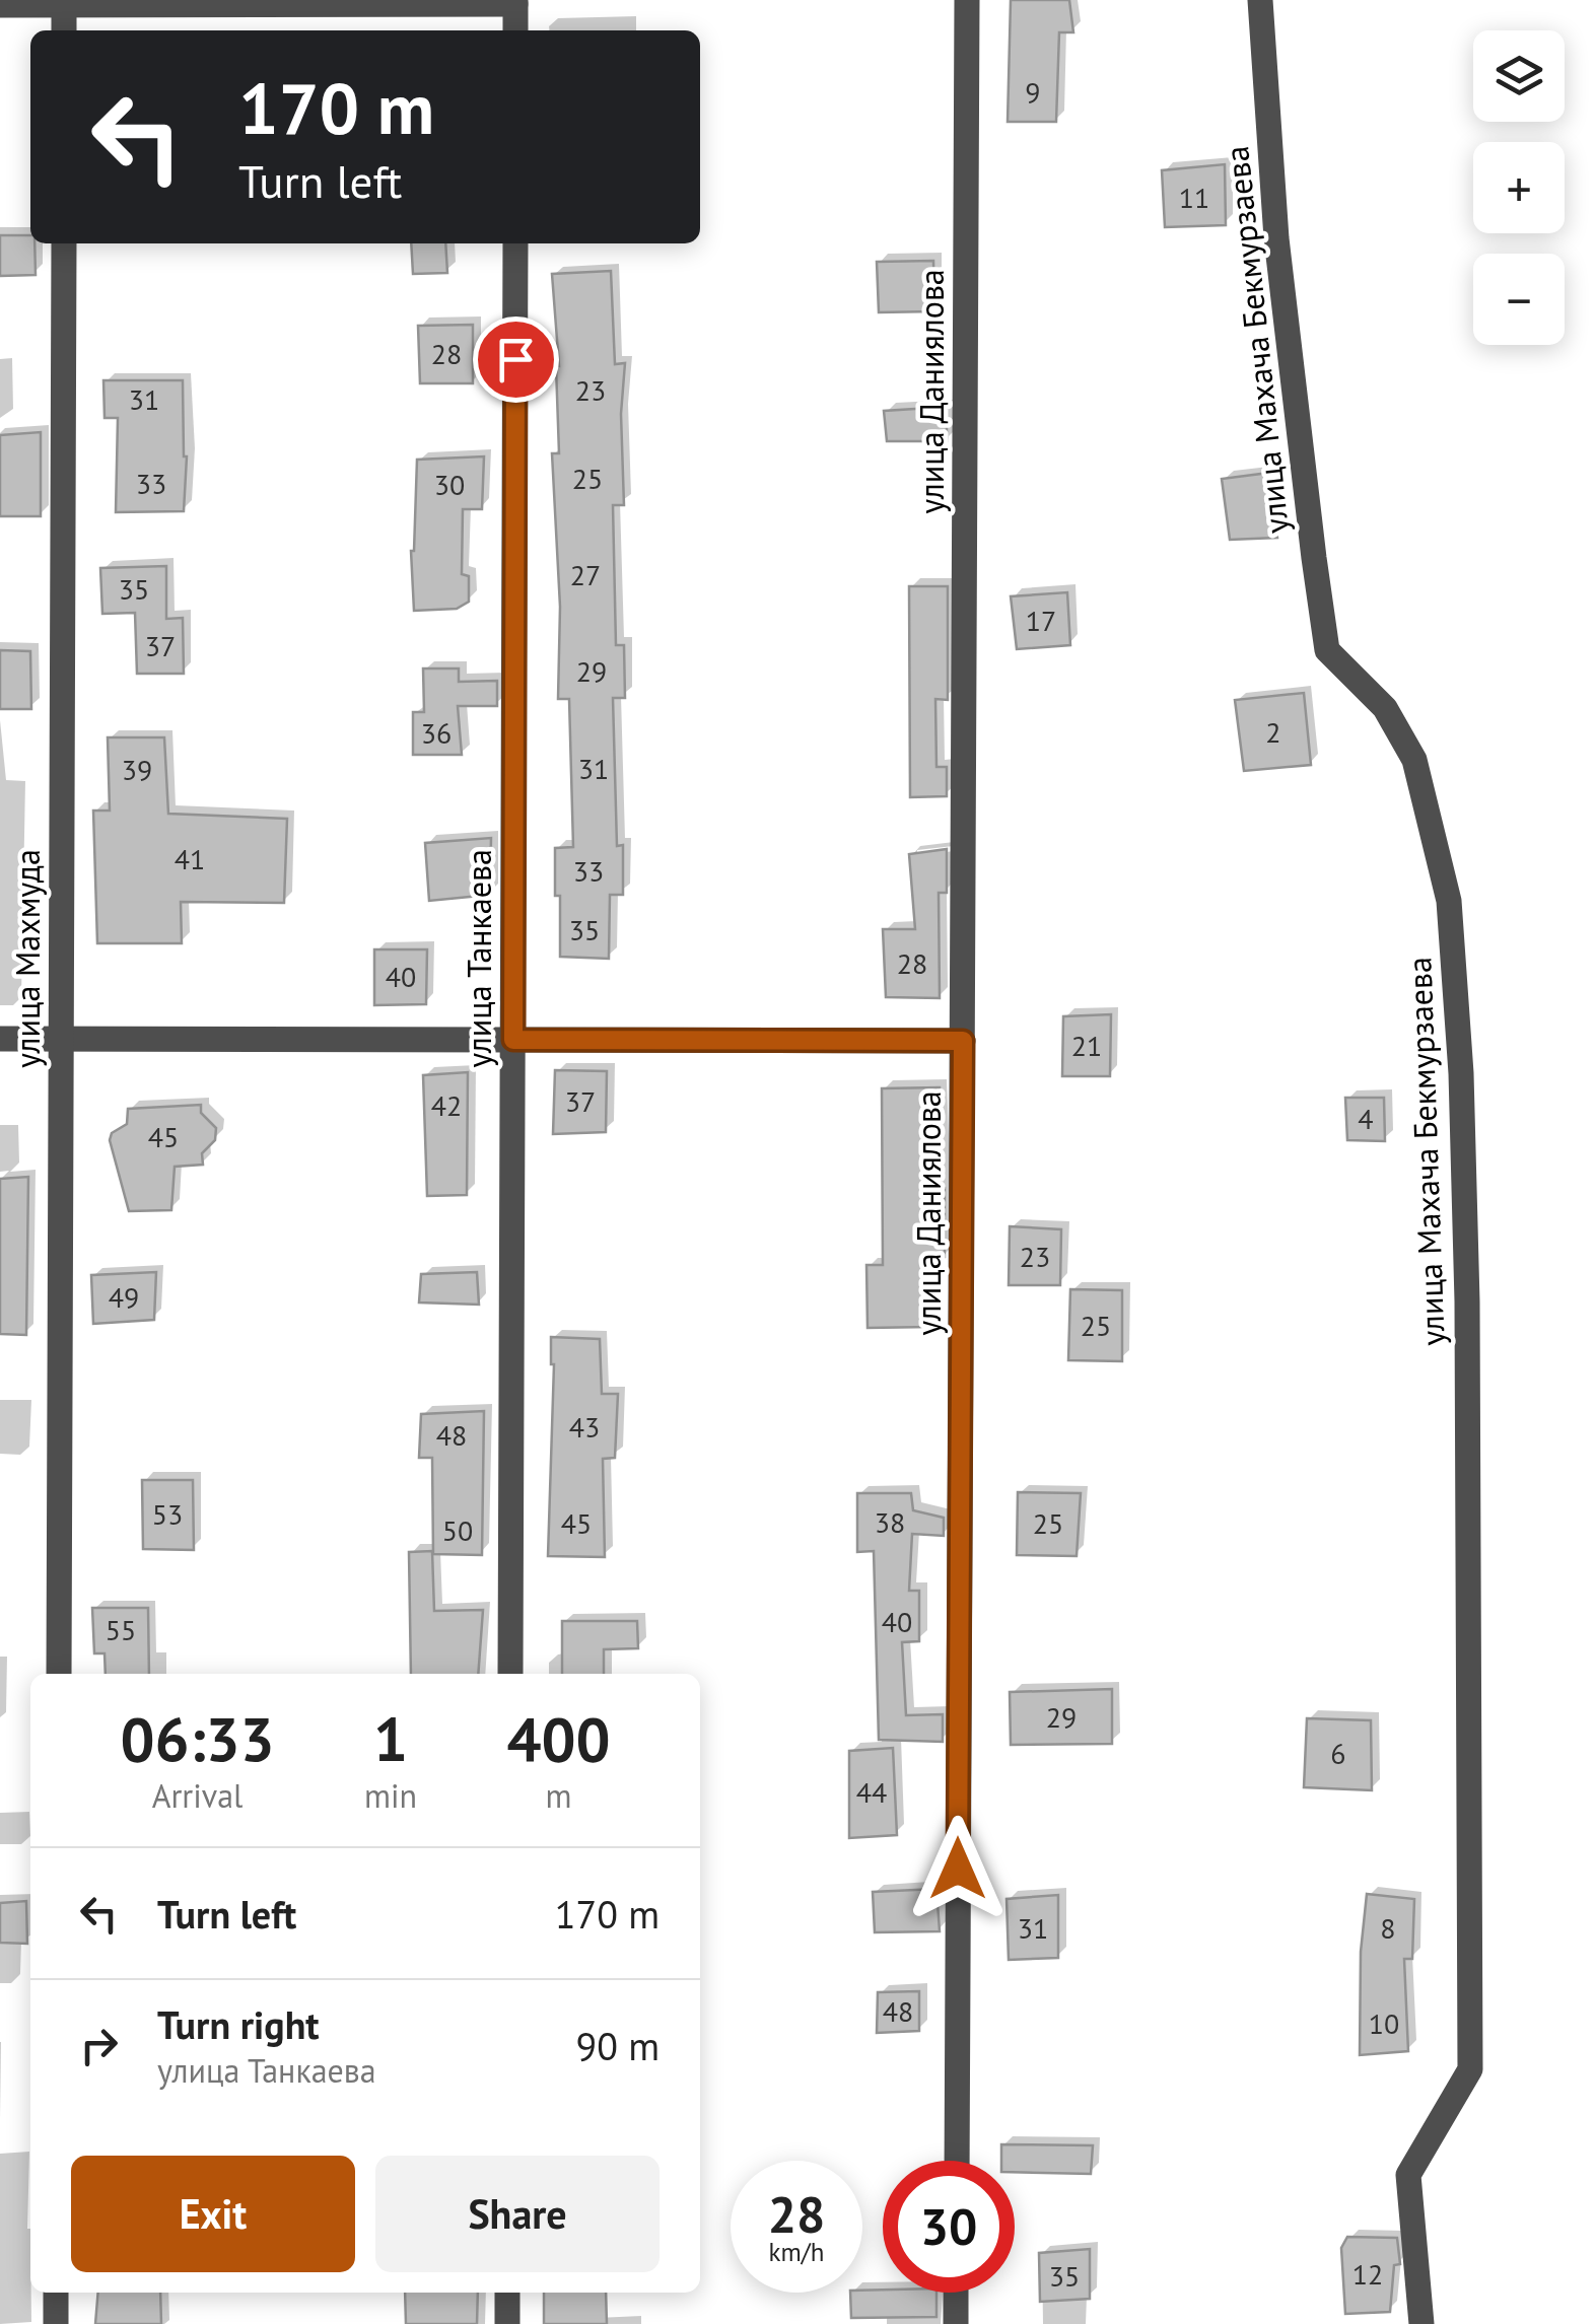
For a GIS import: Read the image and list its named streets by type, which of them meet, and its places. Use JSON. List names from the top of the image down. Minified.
{"streets":{"street":["улица Махача Бекмурзаева","улица Даниялова","улица Махмуда","улица Танкаева"]},"house_numbers":["9","11","28","23","31","25","33","30","27","35","17","37","29","2","36","31","39","41","33","35","28","40","21","37","42","4","45","23","49","25","43","48","53","38","45","25","50","40","55","29","6","44","31","8","48","10","12","35"],"page":{"map_buttons":["+","−"],"turn":["170 m","Turn left"],"eta":["06:33","Arrival","1","min","400","m"],"list":[{"name":"Turn left","value":"170 m"},{"name":"Turn right","note":"улица Танкаева","value":"90 m"}],"buttons":["Exit","Share"],"speed":"28 km/h","limit":"30"}}
